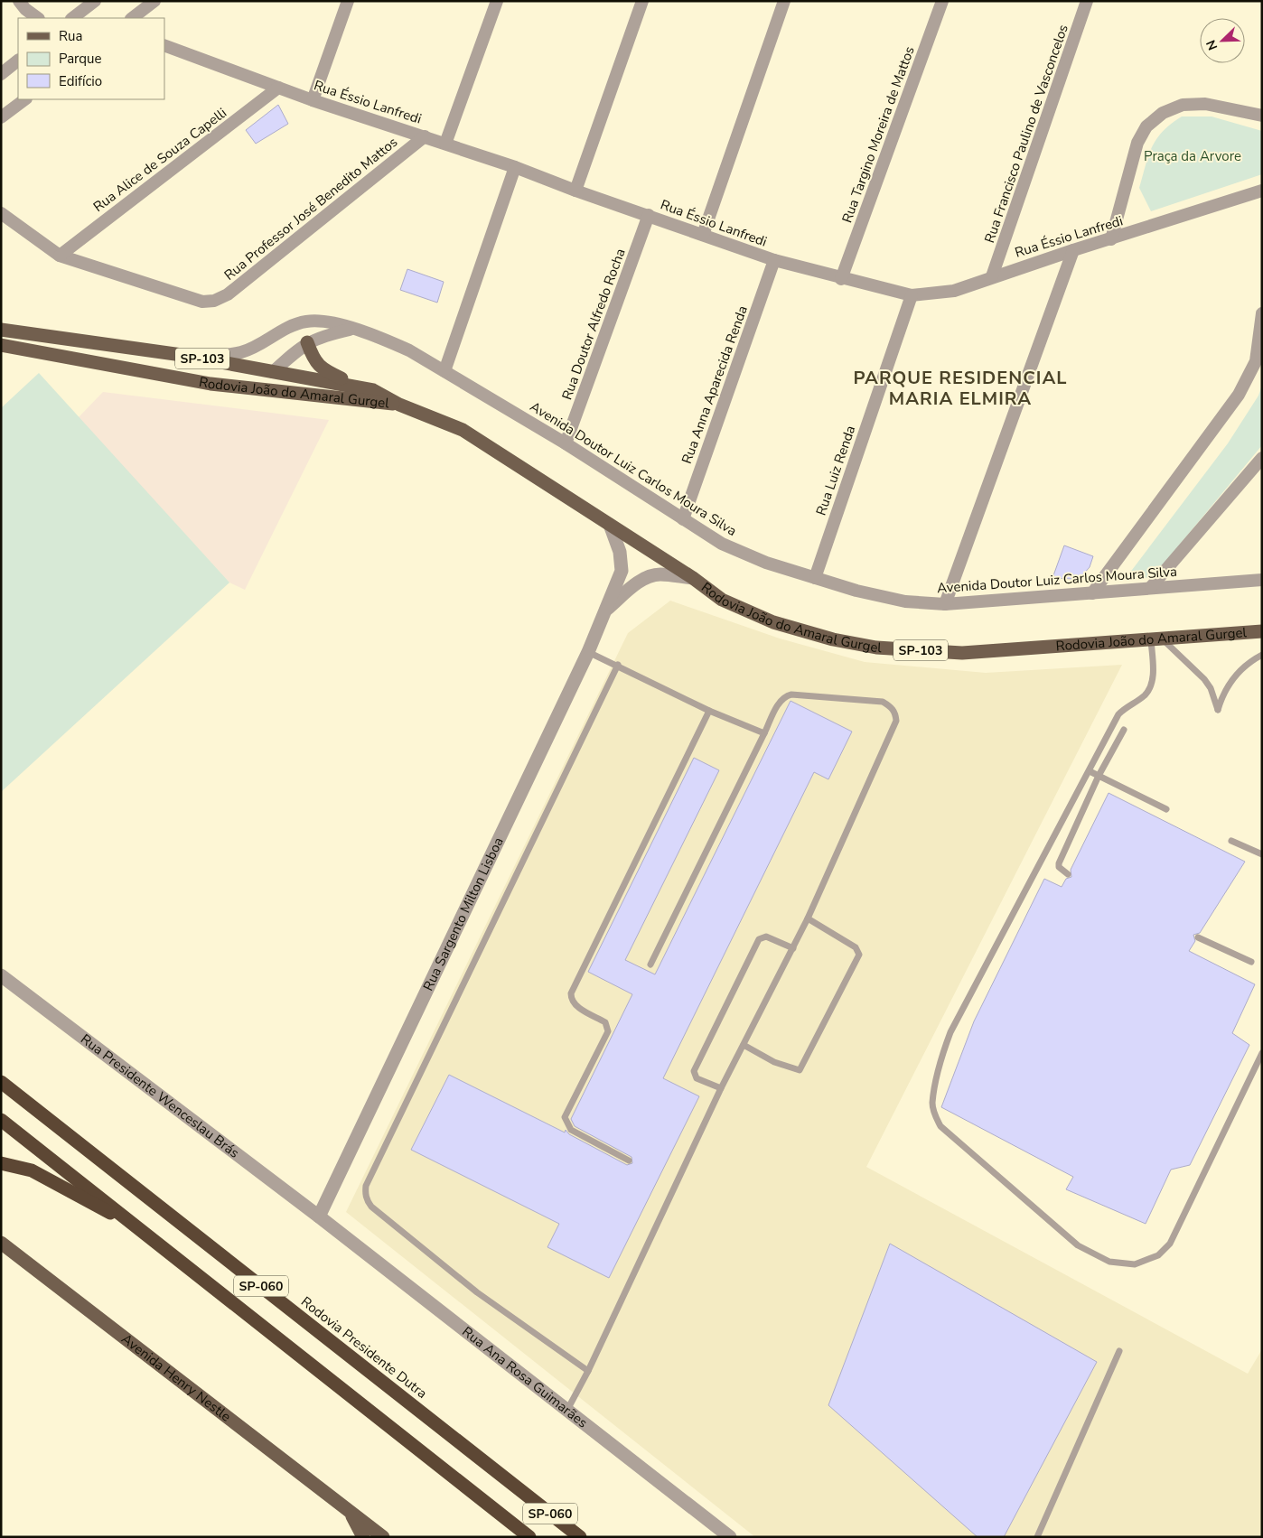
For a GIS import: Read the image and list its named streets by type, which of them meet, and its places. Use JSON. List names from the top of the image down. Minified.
{"streets":{"highway":["SP-060","Rodovia Presidente Dutra"],"main road":["SP-103","Rodovia João do Amaral Gurgel","Avenida Henry Nestle"],"street":["Rua Éssio Lanfredi","Rua Francisco Paulino de Vasconcelos","Rua Targino Moreira de Mattos","Rua Alice de Souza Capelli","Rua Professor José Benedito Mattos","Rua Doutor Alfredo Rocha","Rua Anna Aparecida Renda","Avenida Doutor Luiz Carlos Moura Silva","Rua Luiz Renda","Rua Sargento Milton Lisboa","Rua Presidente Wenceslau Brás","Rua Ana Rosa Guimarães"]},"crossings":[["Rua Éssio Lanfredi","Rua Francisco Paulino de Vasconcelos"],["Rua Éssio Lanfredi","Rua Targino Moreira de Mattos"],["Rua Éssio Lanfredi","Rua Alice de Souza Capelli"],["Rua Éssio Lanfredi","Rua Professor José Benedito Mattos"],["Rua Éssio Lanfredi","Rua Doutor Alfredo Rocha"],["Rua Éssio Lanfredi","Rua Anna Aparecida Renda"],["Rua Éssio Lanfredi","Rua Luiz Renda"],["Rua Alice de Souza Capelli","Rua Professor José Benedito Mattos"],["Rua Doutor Alfredo Rocha","Avenida Doutor Luiz Carlos Moura Silva"],["Rua Anna Aparecida Renda","Avenida Doutor Luiz Carlos Moura Silva"],["Rodovia João do Amaral Gurgel","Avenida Doutor Luiz Carlos Moura Silva"],["Rodovia João do Amaral Gurgel","Rua Sargento Milton Lisboa"],["Avenida Doutor Luiz Carlos Moura Silva","Rua Luiz Renda"],["Rua Sargento Milton Lisboa","Rua Presidente Wenceslau Brás"],["Rua Sargento Milton Lisboa","Rua Ana Rosa Guimarães"],["Rua Presidente Wenceslau Brás","Rua Ana Rosa Guimarães"]],"districts":["PARQUE RESIDENCIAL MARIA ELMIRA"],"parks":["Praça da Arvore"],"legend":["Rua","Parque","Edifício"],"north":"bottom left"}
